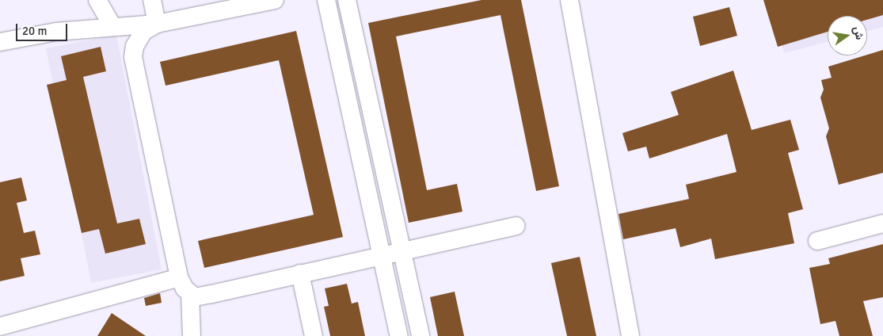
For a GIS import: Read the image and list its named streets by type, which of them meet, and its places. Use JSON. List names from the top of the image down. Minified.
{"scale_bar":"20 m","north":"right"}
